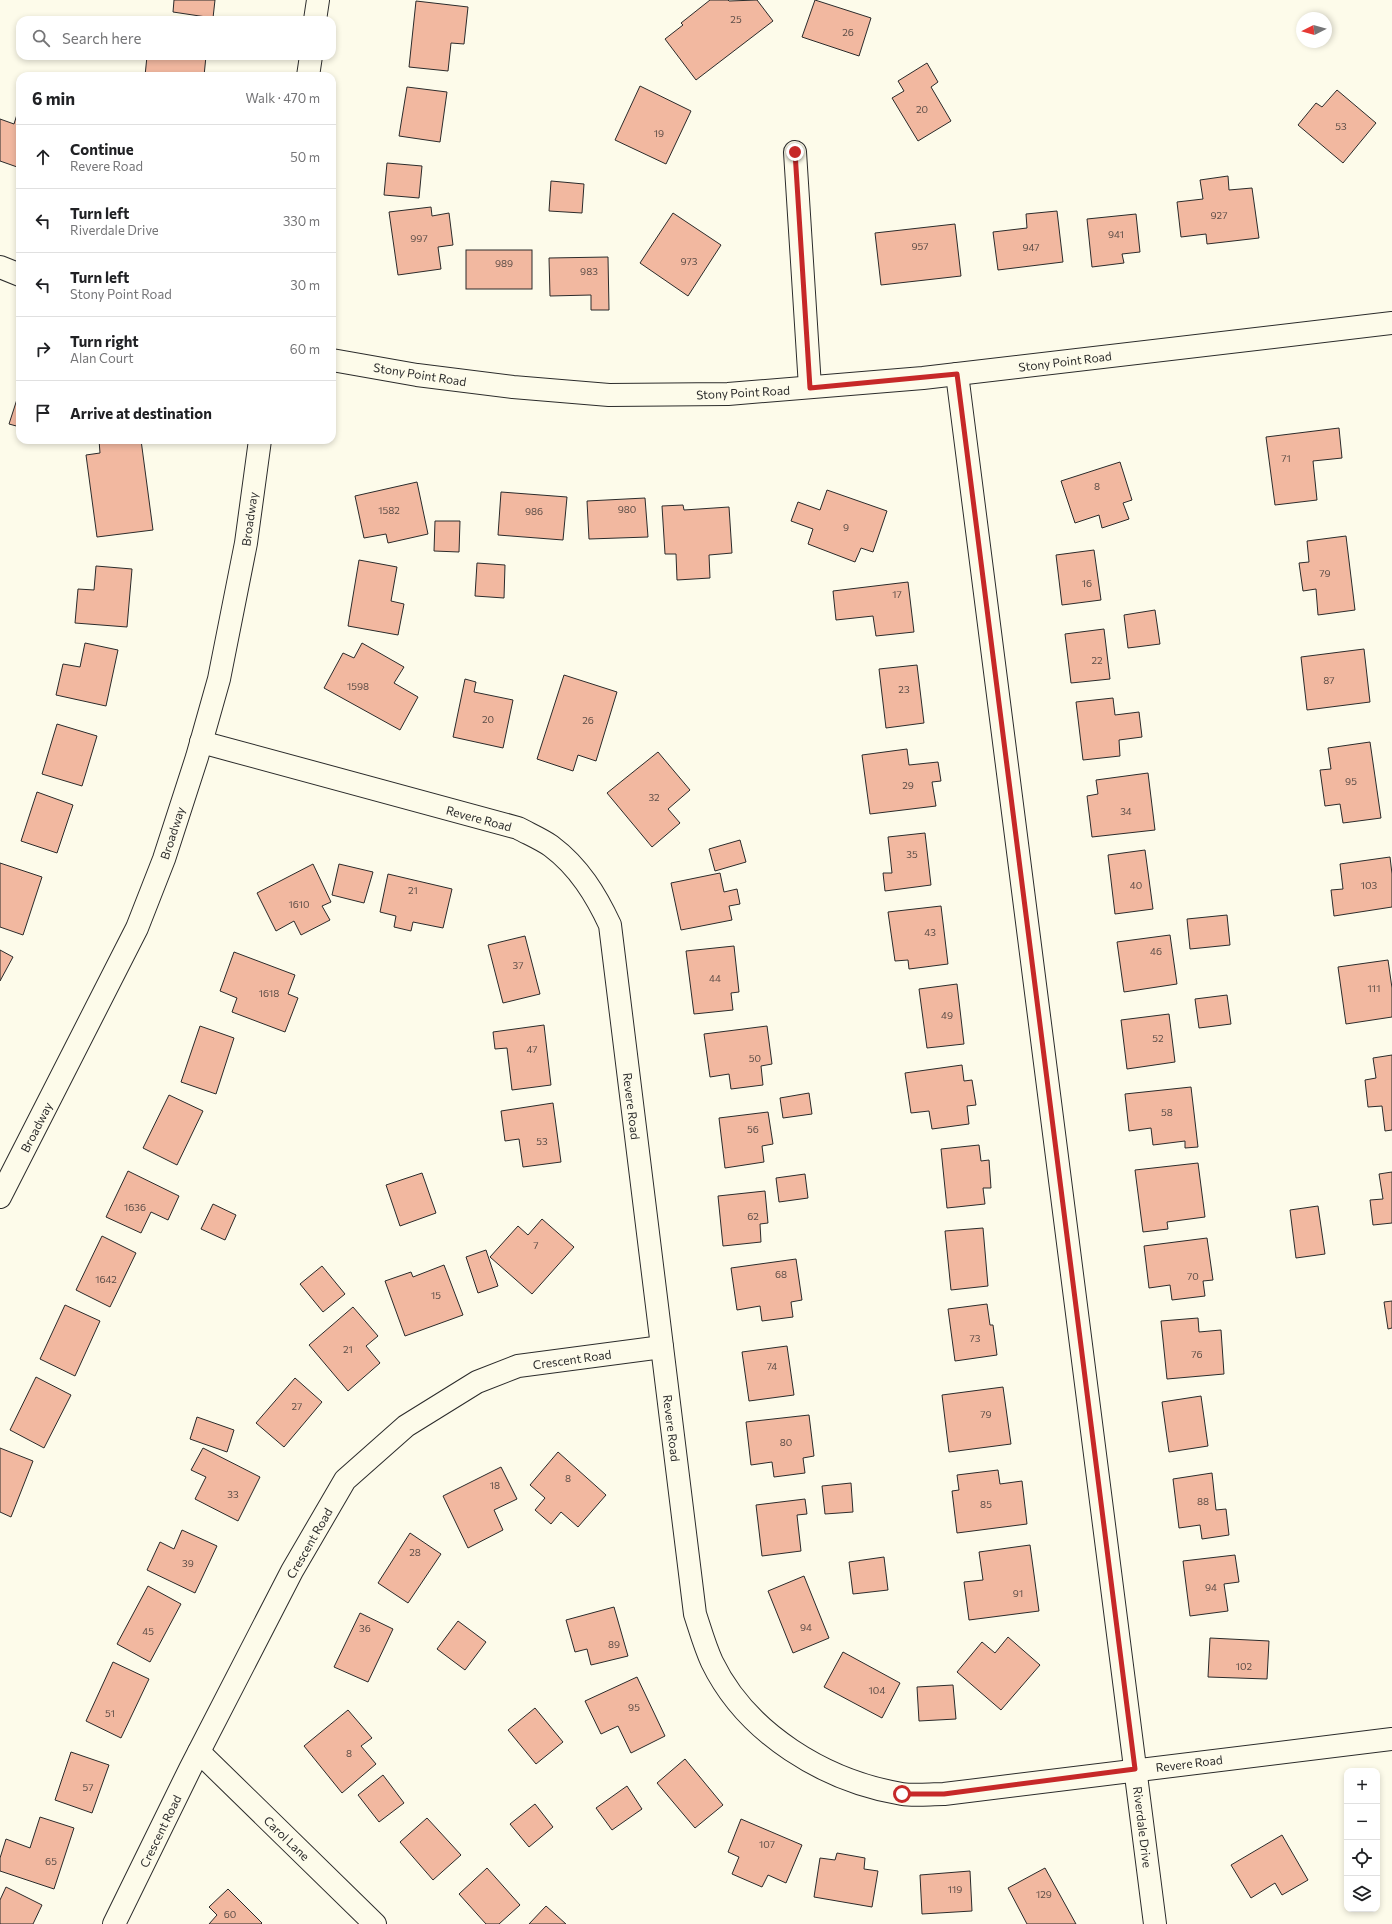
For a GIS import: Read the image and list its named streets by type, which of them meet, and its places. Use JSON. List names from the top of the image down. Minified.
{"streets":{"street":["Stony Point Road","Broadway","Revere Road","Crescent Road","Riverdale Drive","Carol Lane"]},"crossings":[["Stony Point Road","Riverdale Drive"],["Broadway","Revere Road"],["Revere Road","Crescent Road"],["Revere Road","Riverdale Drive"],["Crescent Road","Carol Lane"]],"house_numbers":["25","26","20","53","19","927","941","997","957","947","973","989","983","71","8","980","1582","986","9","79","16","17","22","87","1598","23","20","26","95","29","32","34","35","40","103","21","1610","43","46","37","44","111","1618","49","52","47","50","58","56","53","1636","62","7","68","70","1642","15","73","21","76","74","27","79","80","8","18","33","88","85","28","39","94","91","94","36","45","89","102","104","95","51","8","57","107","65","119","129","60"],"north":"left","page":{"search":"Search here","heading":["6 min","Walk · 470 m"],"list":[["Continue","Revere Road","50 m"],["Turn left","Riverdale Drive","330 m"],["Turn left","Stony Point Road","30 m"],["Turn right","Alan Court","60 m"],"Arrive at destination"],"map_buttons":["+","−"]}}
